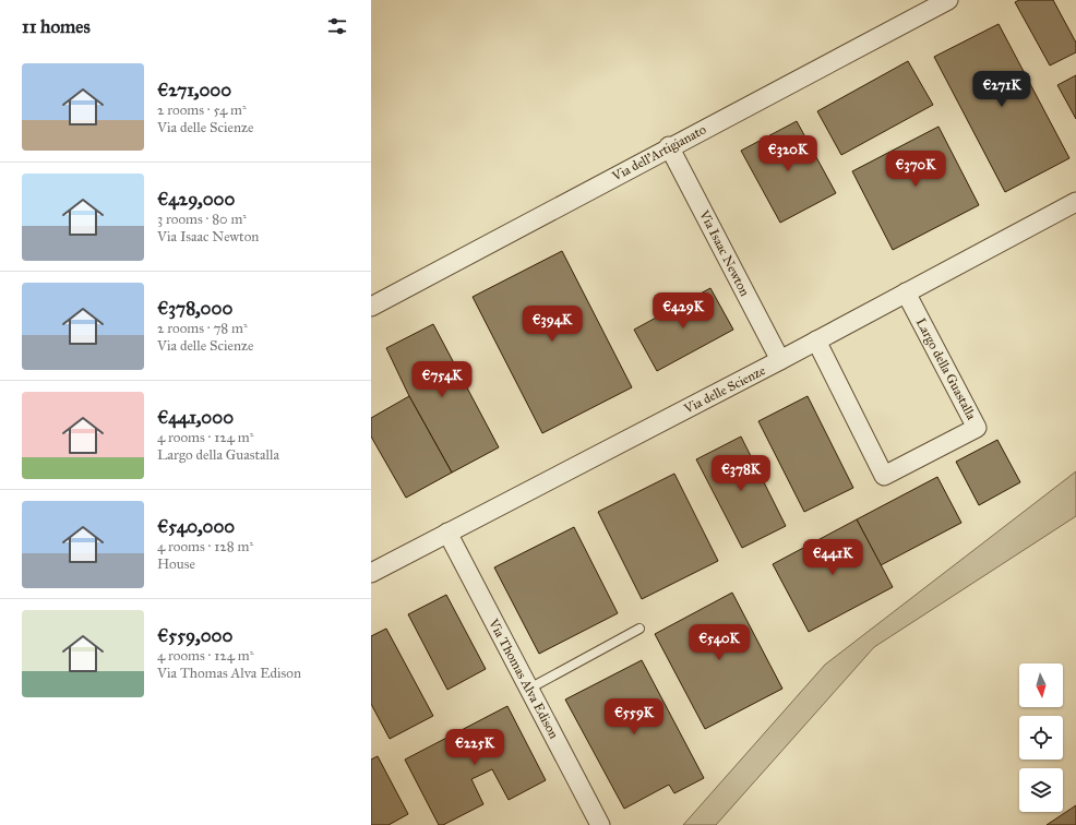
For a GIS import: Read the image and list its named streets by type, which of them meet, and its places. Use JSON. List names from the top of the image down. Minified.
{"streets":{"street":["Via dell'Artigianato","Via Isaac Newton","Largo della Guastalla","Via delle Scienze","Via Thomas Alva Edison"]},"crossings":[["Via dell'Artigianato","Via Isaac Newton"],["Via Isaac Newton","Via delle Scienze"],["Largo della Guastalla","Via delle Scienze"],["Via delle Scienze","Via Thomas Alva Edison"]],"north":"bottom","page":{"heading":"11 homes","list":[{"name":"€271,000","note":"2 rooms · 54 m² · Via delle Scienze"},{"name":"€429,000","note":"3 rooms · 80 m² · Via Isaac Newton"},{"name":"€378,000","note":"2 rooms · 78 m² · Via delle Scienze"},{"name":"€441,000","note":"4 rooms · 124 m² · Largo della Guastalla"},{"name":"€540,000","note":"4 rooms · 128 m² · House"},{"name":"€559,000","note":"4 rooms · 124 m² · Via Thomas Alva Edison"}],"price":["€271K","€320K","€370K","€429K","€394K","€754K","€378K","€441K","€540K","€559K","€225K"]}}
